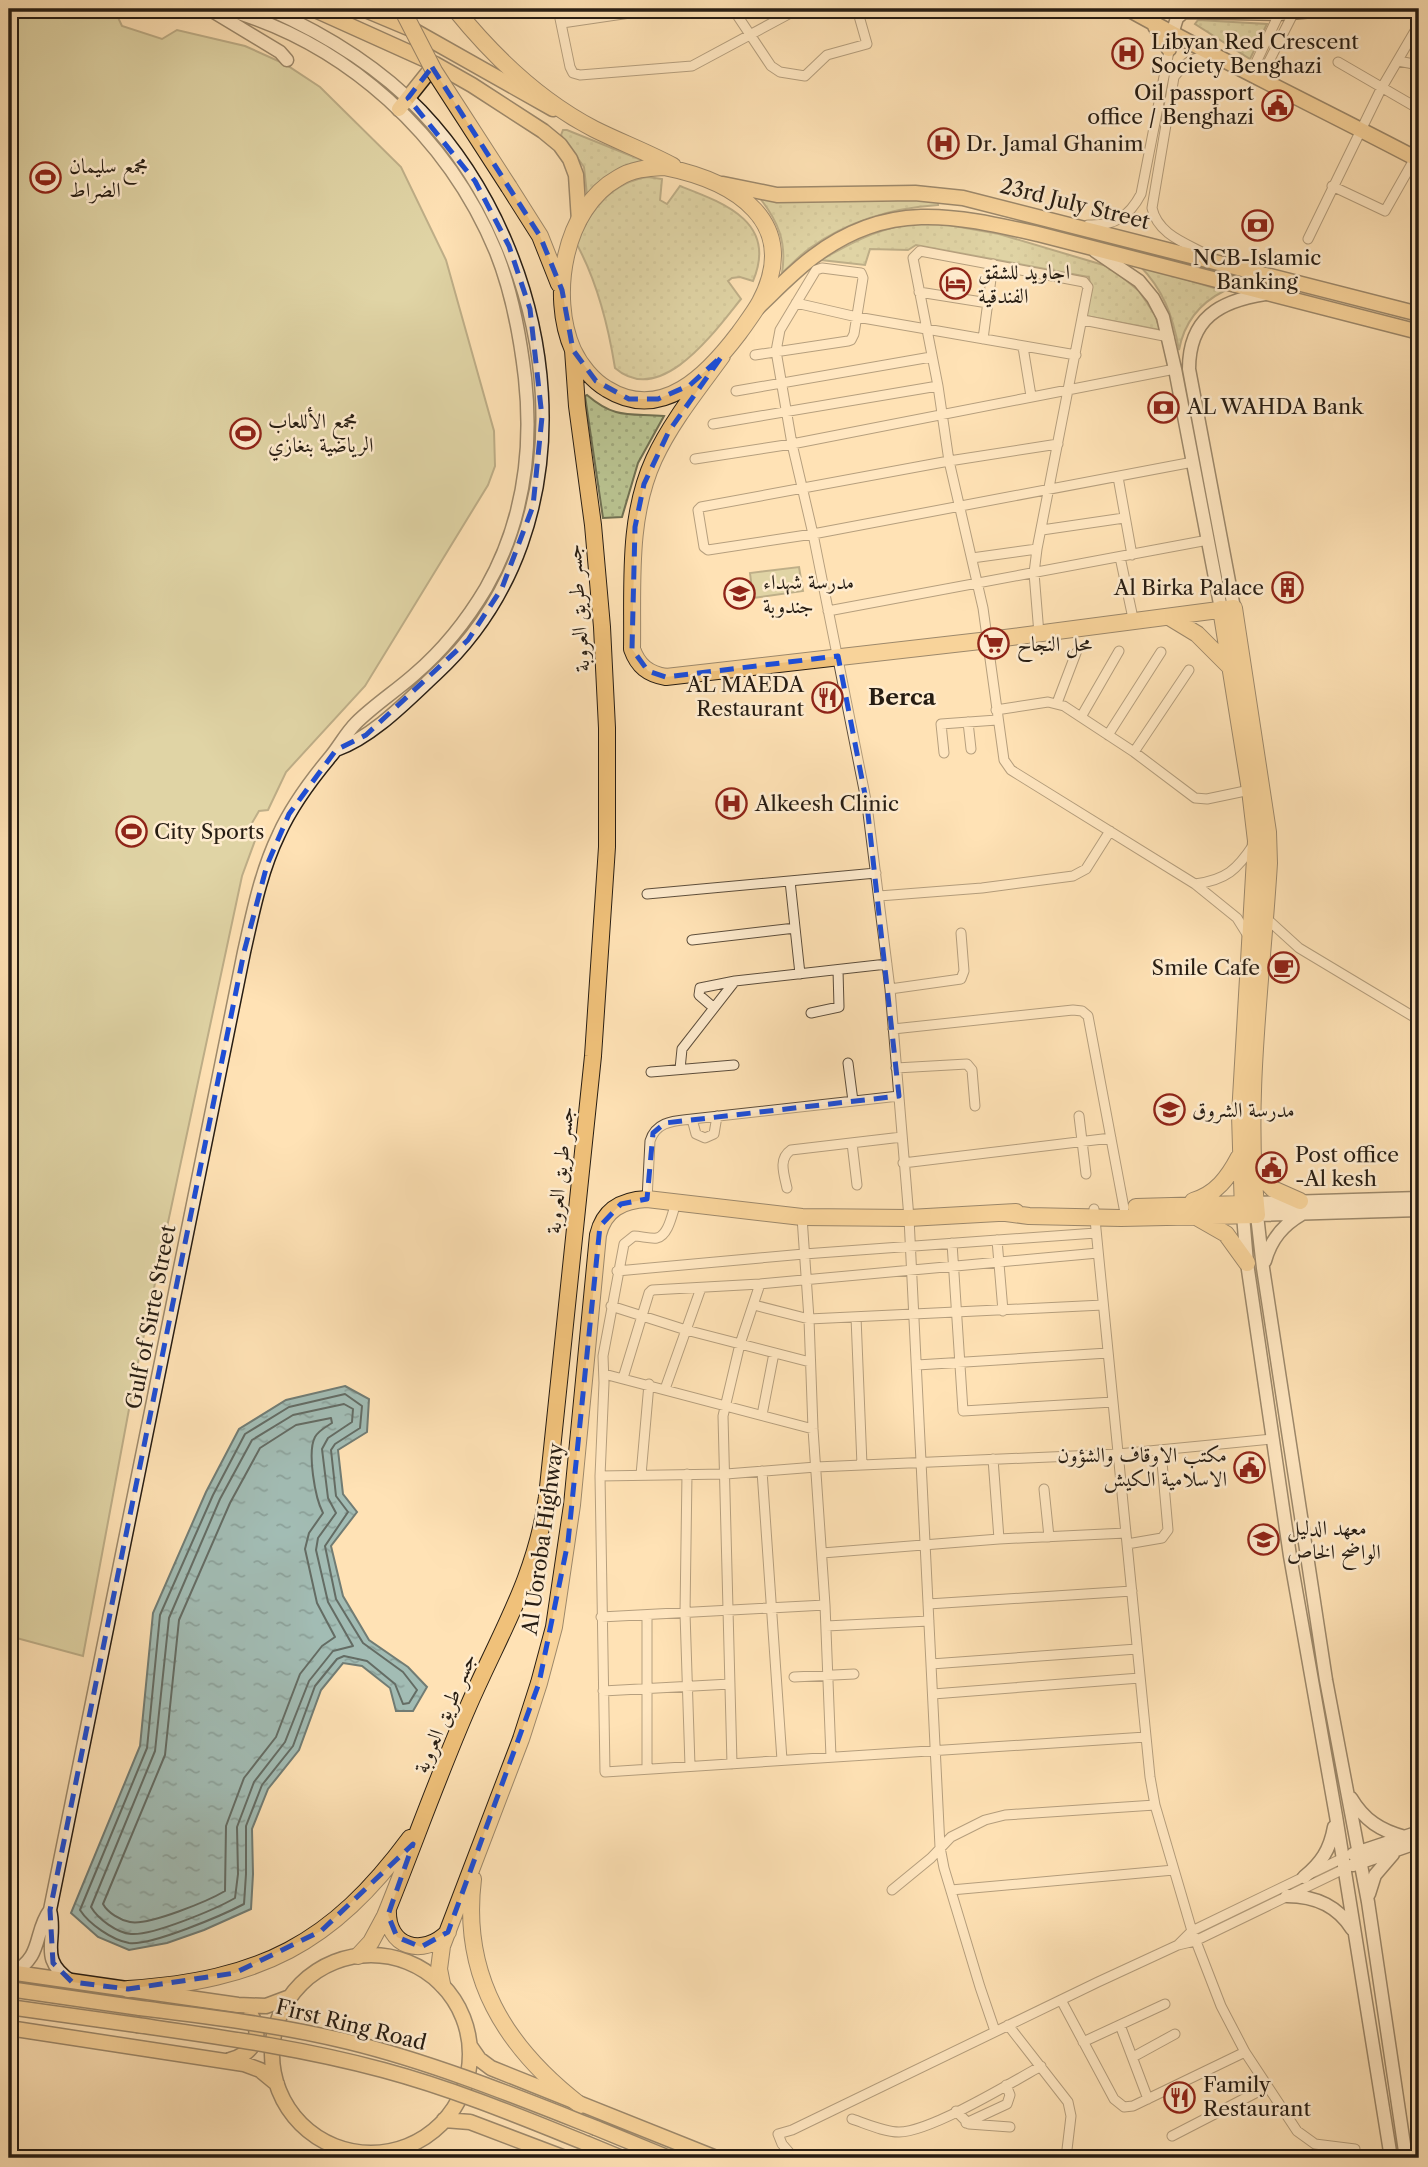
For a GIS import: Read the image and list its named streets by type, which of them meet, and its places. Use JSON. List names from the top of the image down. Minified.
{"streets":{"highway":["جسر طريق العروبة","Al Uoroba Highway"],"main road":["23rd July Street","Gulf of Sirte Street","First Ring Road"]},"crossings":[["23rd July Street","جسر طريق العروبة"],["جسر طريق العروبة","Al Uoroba Highway"]],"districts":["Berca"],"places":{"hospital":["Libyan Red Crescent Society Benghazi","Dr. Jamal Ghanim","Alkeesh Clinic"],"public building":["Oil passport office / Benghazi","Post office -Al kesh","مكتب الاوقاف والشؤون الاسلامية الكيش"],"sports":["مجمع سليمان الضراط","مجمع الأللعاب الرياضية بنغازي","City Sports"],"bank":["NCB-Islamic Banking","AL WAHDA Bank"],"hotel":["اجاويد للشقق الفندقية"],"building":["Al Birka Palace"],"school or university":["مدرسة شهداء جندوبة","مدرسة الشروق","معهد الدليل الواضح الخاص"],"supermarket":["محل النجاح"],"restaurant":["AL MAEDA Restaurant","Family Restaurant"],"cafe":["Smile Cafe"]}}
